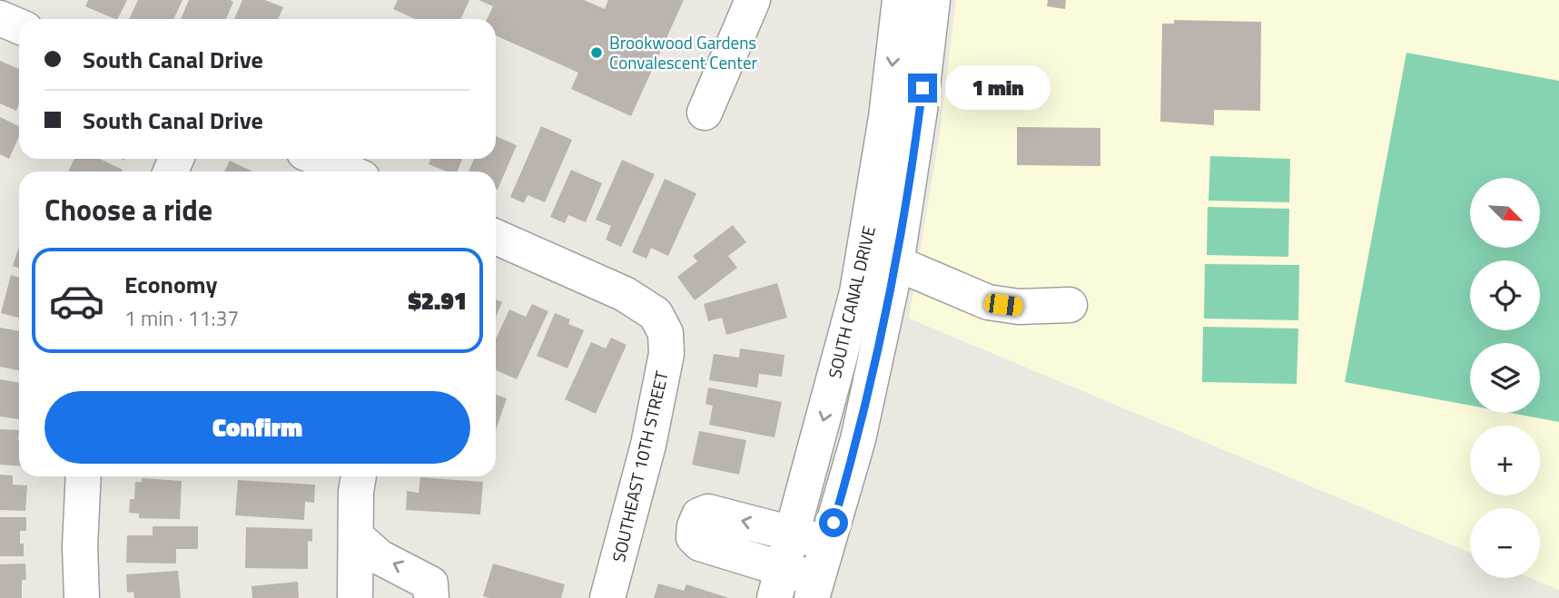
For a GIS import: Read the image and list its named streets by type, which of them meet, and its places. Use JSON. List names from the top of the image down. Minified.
{"streets":{"street":["SOUTH CANAL DRIVE","SOUTHEAST 10TH STREET"]},"places":["Brookwood Gardens Convalescent Center"],"north":"bottom right","page":{"banner":["South Canal Drive","South Canal Drive"],"bubble":"1 min","heading":"Choose a ride","map_buttons":["+","−"],"list":[{"name":"Economy","note":"1 min · 11:37","value":"$2.91"}],"buttons":"Confirm"}}
